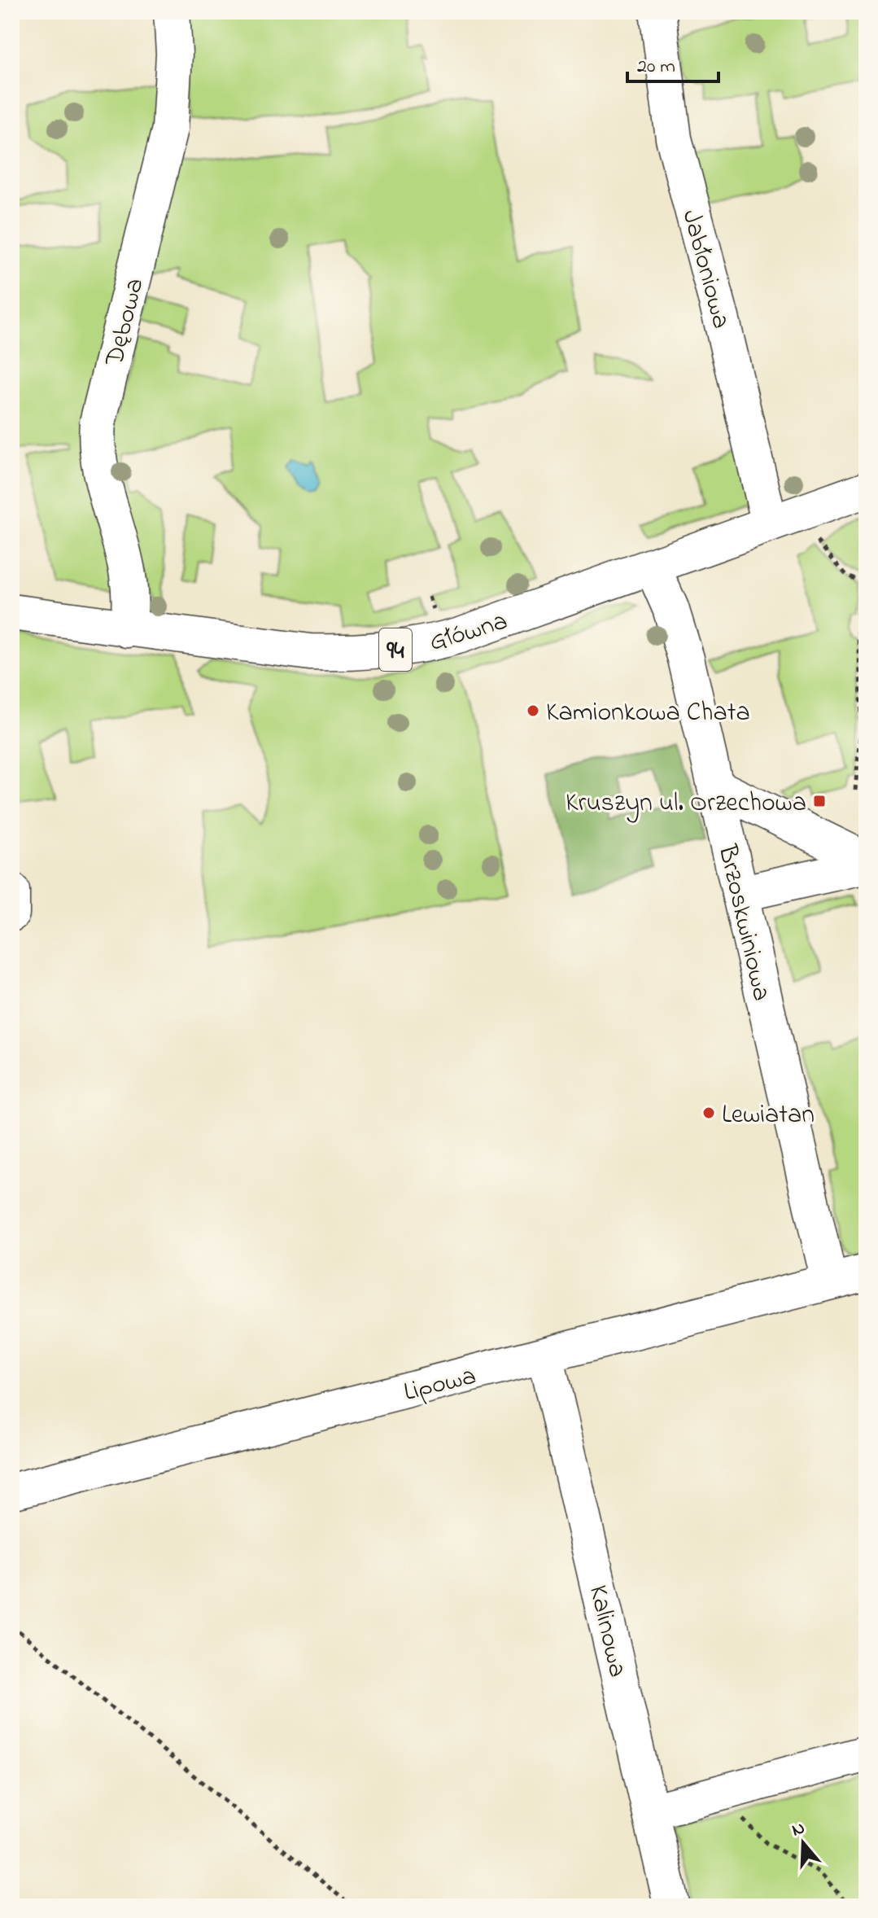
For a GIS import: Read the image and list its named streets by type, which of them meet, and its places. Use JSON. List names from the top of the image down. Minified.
{"streets":{"street":["Jabłoniowa","Dębowa","Główna","94","Brzoskwiniowa","Lipowa","Kalinowa"]},"crossings":[["Jabłoniowa","Główna"],["Dębowa","Główna"],["Główna","Brzoskwiniowa"],["Brzoskwiniowa","Lipowa"],["Lipowa","Kalinowa"]],"places":{"other":["Kamionkowa Chata","Lewiatan"],"transit":["Kruszyn ul. Orzechowa"]},"scale_bar":"20 m","north":"top"}
